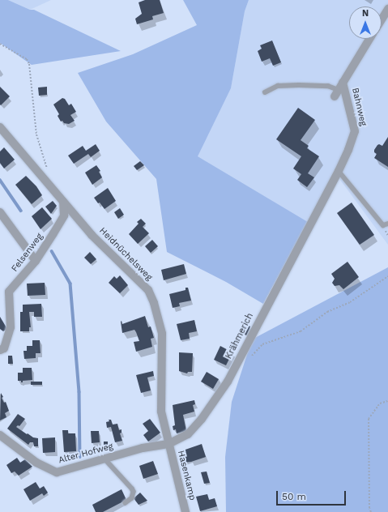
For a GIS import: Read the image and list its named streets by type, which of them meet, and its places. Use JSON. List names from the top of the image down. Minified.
{"streets":{"street":["Bahnweg","Felsenweg","Heidnüchelsweg","Krähmerich","Alter Hofweg","Hasenkamp"]},"crossings":[["Bahnweg","Krähmerich"],["Felsenweg","Heidnüchelsweg"],["Heidnüchelsweg","Krähmerich"],["Heidnüchelsweg","Alter Hofweg"],["Heidnüchelsweg","Hasenkamp"],["Krähmerich","Alter Hofweg"],["Krähmerich","Hasenkamp"],["Alter Hofweg","Hasenkamp"]],"scale_bar":"50 m","north":"top"}
